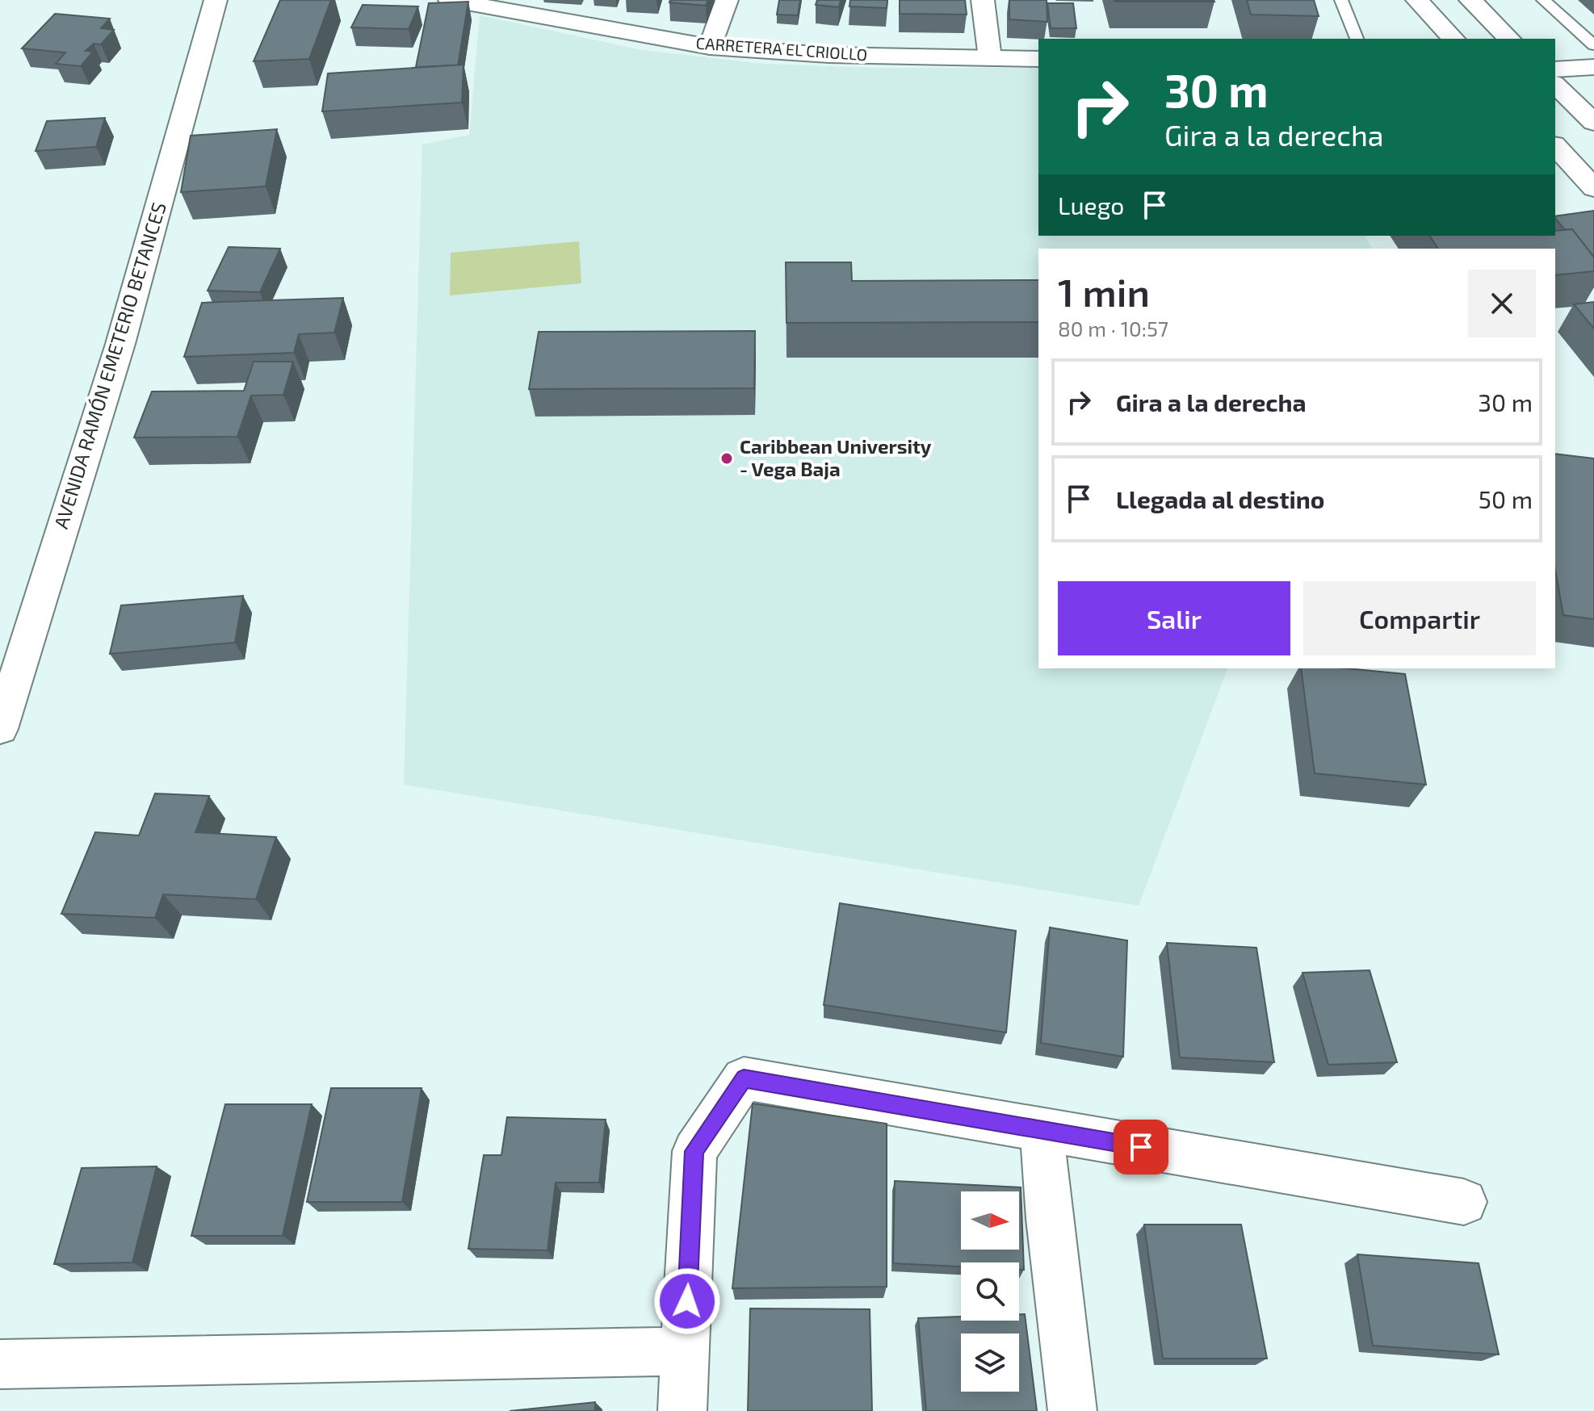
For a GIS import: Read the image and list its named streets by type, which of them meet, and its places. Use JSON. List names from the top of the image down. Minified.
{"streets":{"street":["CARRETERA EL CRIOLLO","AVENIDA RAMÓN EMETERIO BETANCES"]},"places":["Caribbean University - Vega Baja"],"north":"right","page":{"turn":["30 m","Gira a la derecha"],"then":"Luego","heading":["1 min","80 m · 10:57"],"list":[{"name":"Gira a la derecha","value":"30 m"},{"name":"Llegada al destino","value":"50 m"}],"buttons":["Salir","Compartir"]}}
